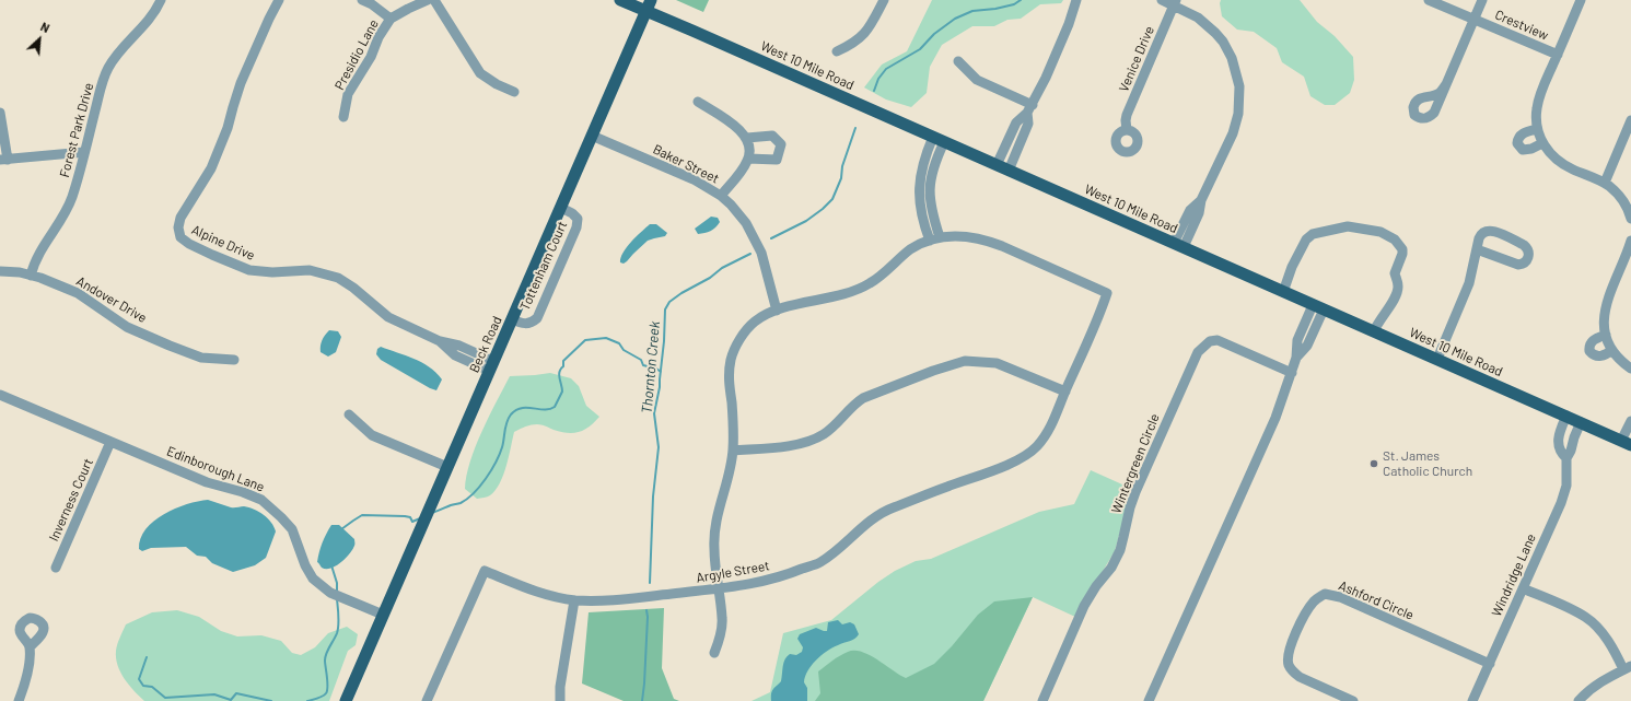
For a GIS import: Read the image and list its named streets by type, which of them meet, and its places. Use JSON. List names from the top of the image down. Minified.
{"streets":{"main road":["West 10 Mile Road","Beck Road"],"street":["Crestview","Presidio Lane","Venice Drive","Forest Park Drive","Baker Street","Alpine Drive","Tottenham Court","Andover Drive","Wintergreen Circle","Edinborough Lane","Inverness Court","Argyle Street","Windridge Lane","Ashford Circle"]},"crossings":[["West 10 Mile Road","Beck Road"],["West 10 Mile Road","Windridge Lane"],["Forest Park Drive","Andover Drive"],["Baker Street","Beck Road"],["Alpine Drive","Beck Road"],["Tottenham Court","Beck Road"],["Beck Road","Edinborough Lane"],["Edinborough Lane","Inverness Court"],["Windridge Lane","Ashford Circle"]],"water":["Thornton Creek"],"places":["St. James Catholic Church"],"north":"top right"}
